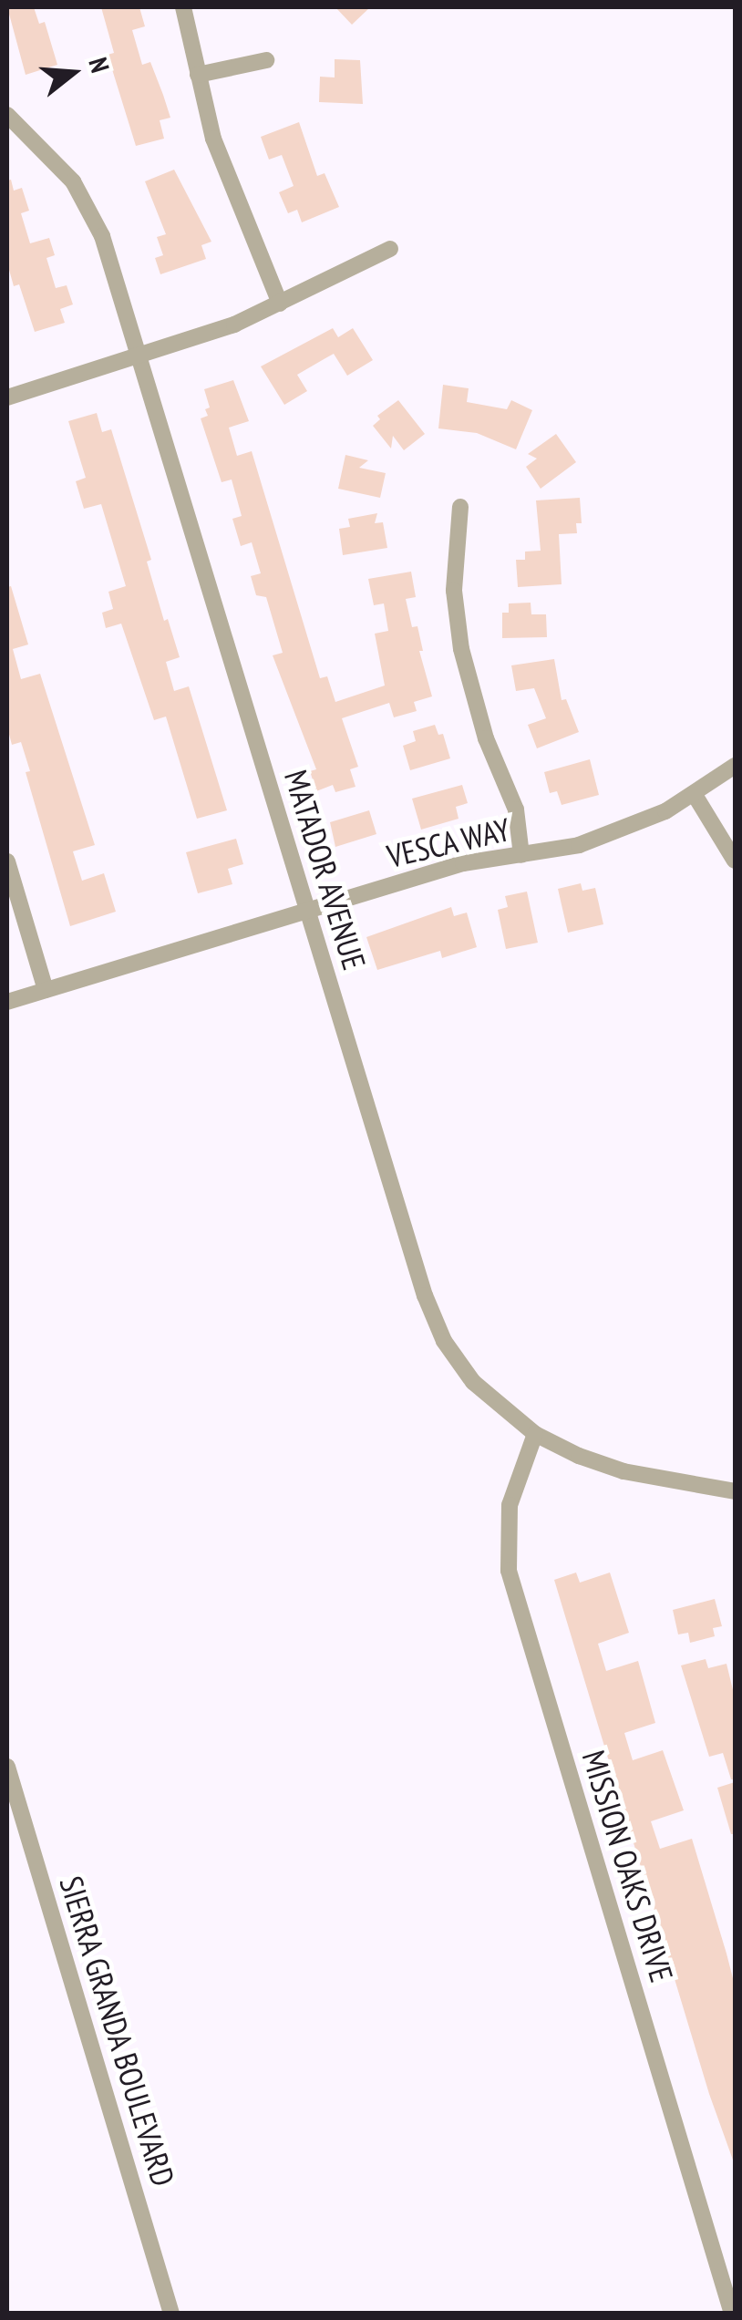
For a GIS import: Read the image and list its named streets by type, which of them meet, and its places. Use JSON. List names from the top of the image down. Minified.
{"streets":{"street":["VESCA WAY","MATADOR AVENUE","MISSION OAKS DRIVE","SIERRA GRANDA BOULEVARD"]},"crossings":[["VESCA WAY","MATADOR AVENUE"],["MATADOR AVENUE","MISSION OAKS DRIVE"]],"north":"right"}
